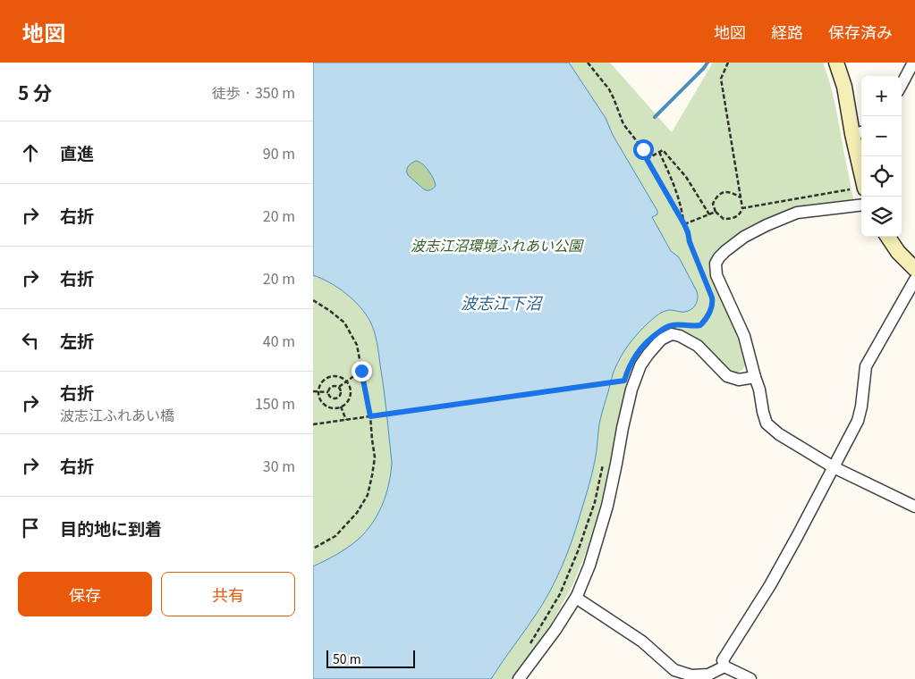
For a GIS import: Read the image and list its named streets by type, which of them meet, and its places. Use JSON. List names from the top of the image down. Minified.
{"water":["波志江下沼"],"parks":["波志江沼環境ふれあい公園"],"scale_bar":"50 m","page":{"header":"地図","nav":["地図","経路","保存済み"],"heading":["5 分","徒歩 · 350 m"],"map_buttons":["+","−"],"list":[["直進","90 m"],["右折","20 m"],["右折","20 m"],["左折","40 m"],["右折","波志江ふれあい橋","150 m"],["右折","30 m"],"目的地に到着"],"buttons":["保存","共有"],"scale":"50 m"}}
